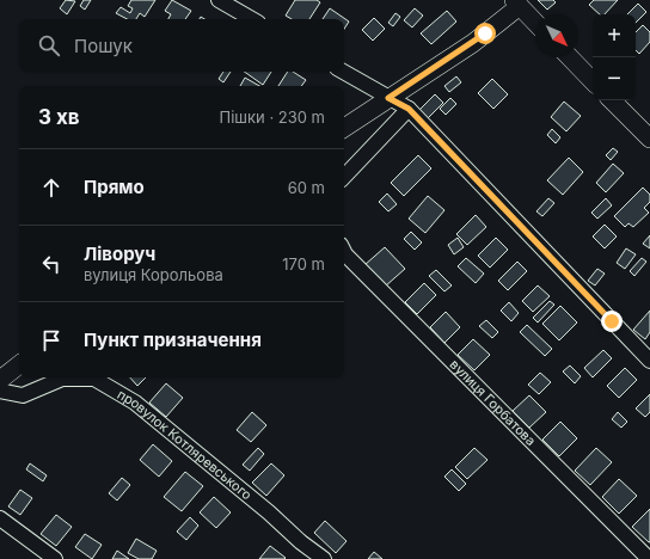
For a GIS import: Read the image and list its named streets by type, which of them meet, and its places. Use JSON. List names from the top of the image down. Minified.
{"streets":{"street":["вулиця Горбатова","провулок Котляревського"]},"north":"bottom right","page":{"map_buttons":["+","−"],"search":"Пошук","heading":["3 хв","Пішки · 230 m"],"list":[["Прямо","60 m"],["Ліворуч","вулиця Корольова","170 m"],"Пункт призначення"]}}
